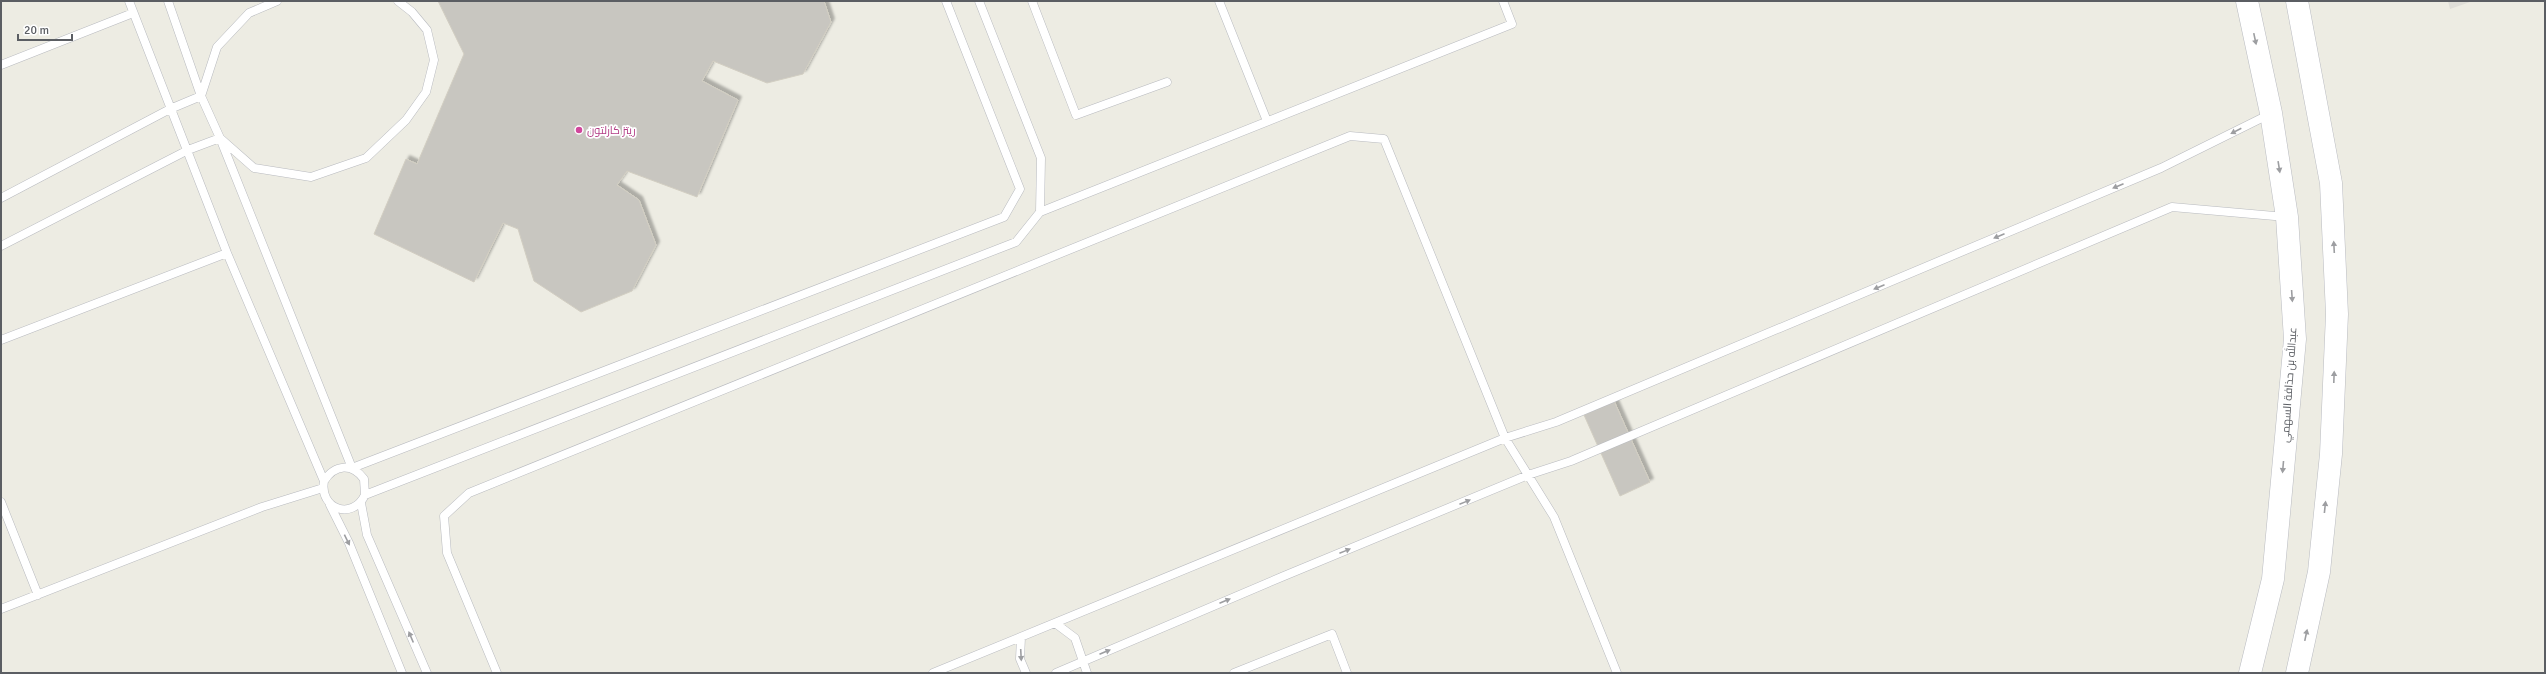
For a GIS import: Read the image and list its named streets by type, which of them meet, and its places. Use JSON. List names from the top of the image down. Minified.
{"streets":{"street":["عبدالله بن حذافة السهمي"]},"places":["ريتز كارلتون"],"scale_bar":"20 m"}
